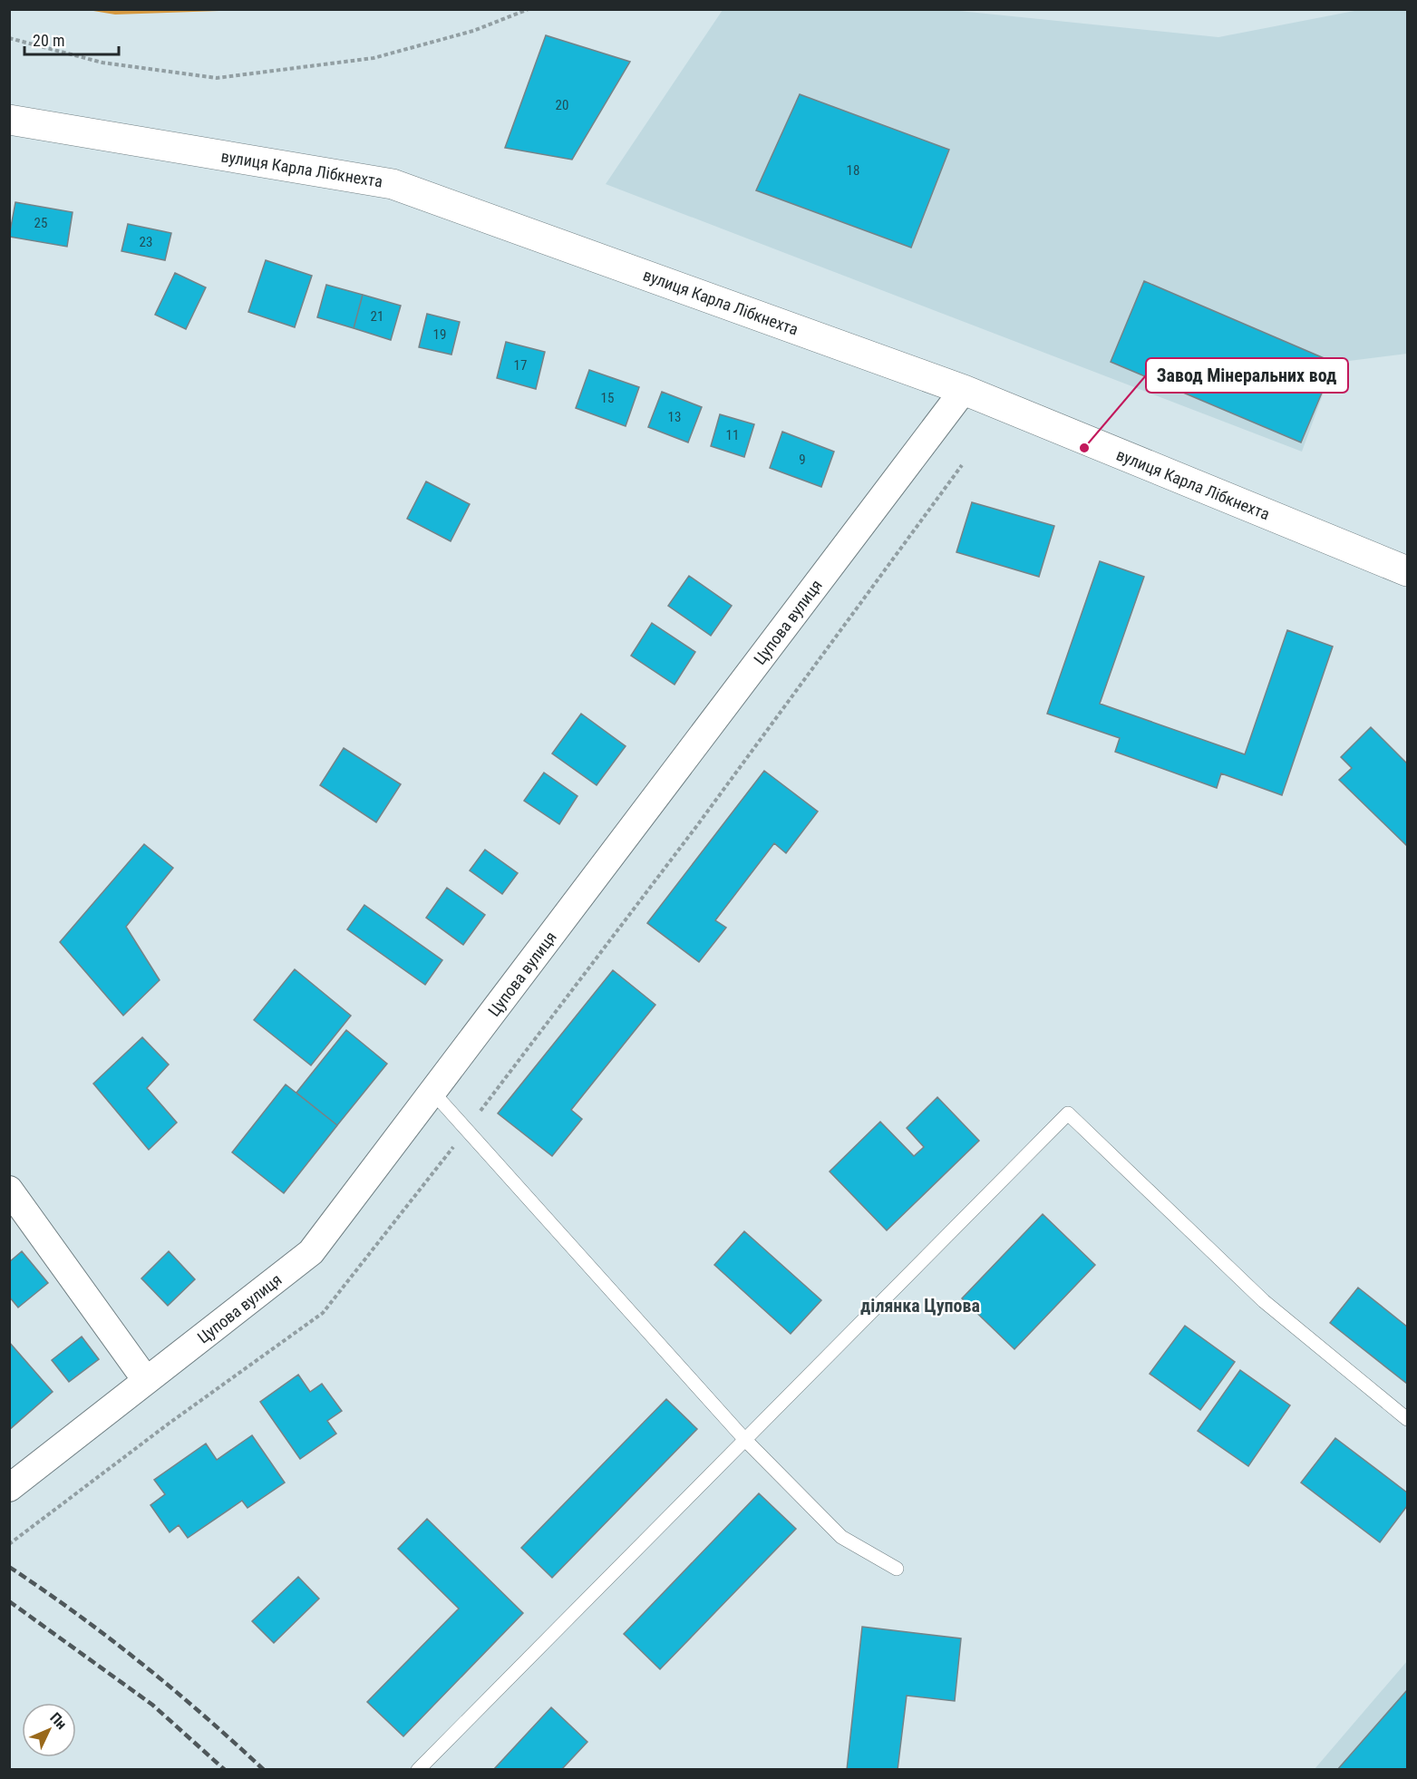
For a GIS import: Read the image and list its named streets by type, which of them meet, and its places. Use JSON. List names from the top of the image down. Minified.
{"streets":{"street":["вулиця Карла Лібкнехта","Цупова вулиця"]},"crossings":[["вулиця Карла Лібкнехта","Цупова вулиця"]],"districts":["ділянка Цупова"],"places":["Завод Мінеральних вод"],"house_numbers":["20","18","25","23","21","19","17","15","13","11","9"],"scale_bar":"20 m","north":"top right"}
